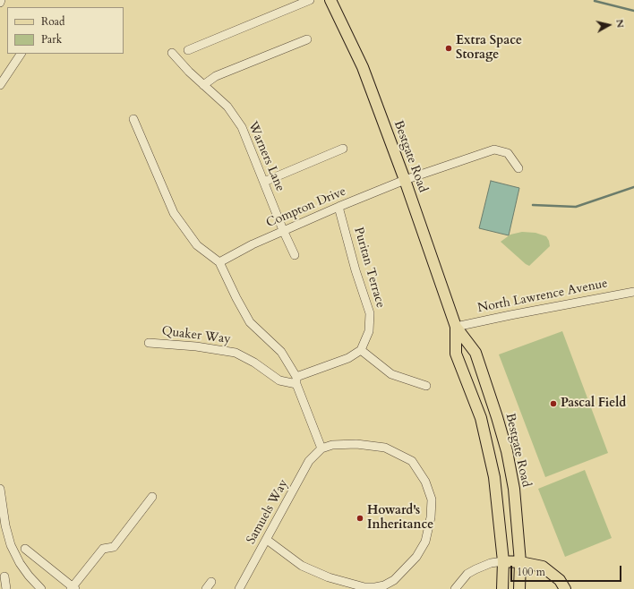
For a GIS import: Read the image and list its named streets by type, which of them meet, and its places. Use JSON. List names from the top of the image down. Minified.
{"streets":{"main road":["Bestgate Road"],"street":["Warners Lane","Compton Drive","Puritan Terrace","North Lawrence Avenue","Quaker Way","Samuels Way"]},"crossings":[["Warners Lane","Compton Drive"],["Bestgate Road","Compton Drive"],["Bestgate Road","North Lawrence Avenue"],["Compton Drive","Puritan Terrace"]],"places":["Extra Space Storage","Pascal Field","Howard's Inheritance"],"legend":["Road","Park"],"scale_bar":"100 m","north":"right"}
